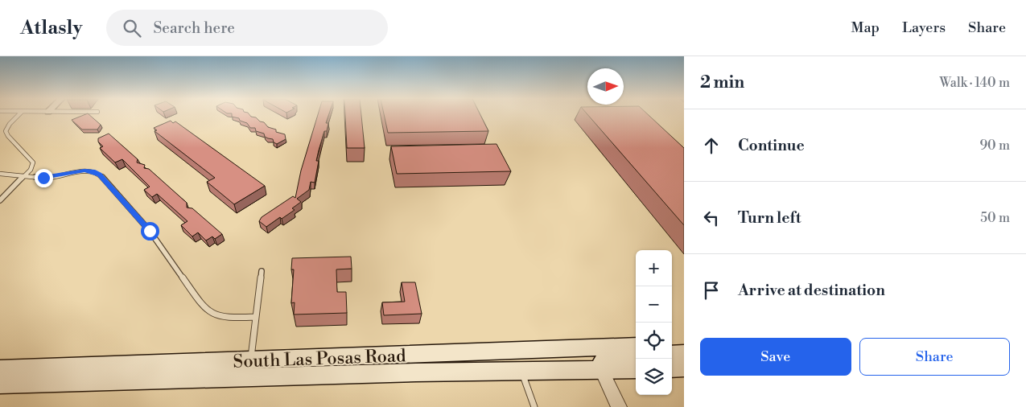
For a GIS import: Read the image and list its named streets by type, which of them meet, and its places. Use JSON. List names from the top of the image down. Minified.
{"streets":{"main road":["South Las Posas Road"]},"north":"right","page":{"header":"Atlasly","search":"Search here","nav":["Map","Layers","Share"],"heading":["2 min","Walk · 140 m"],"list":[["Continue","90 m"],["Turn left","50 m"],"Arrive at destination"],"map_buttons":["+","−"],"buttons":["Save","Share"]}}
